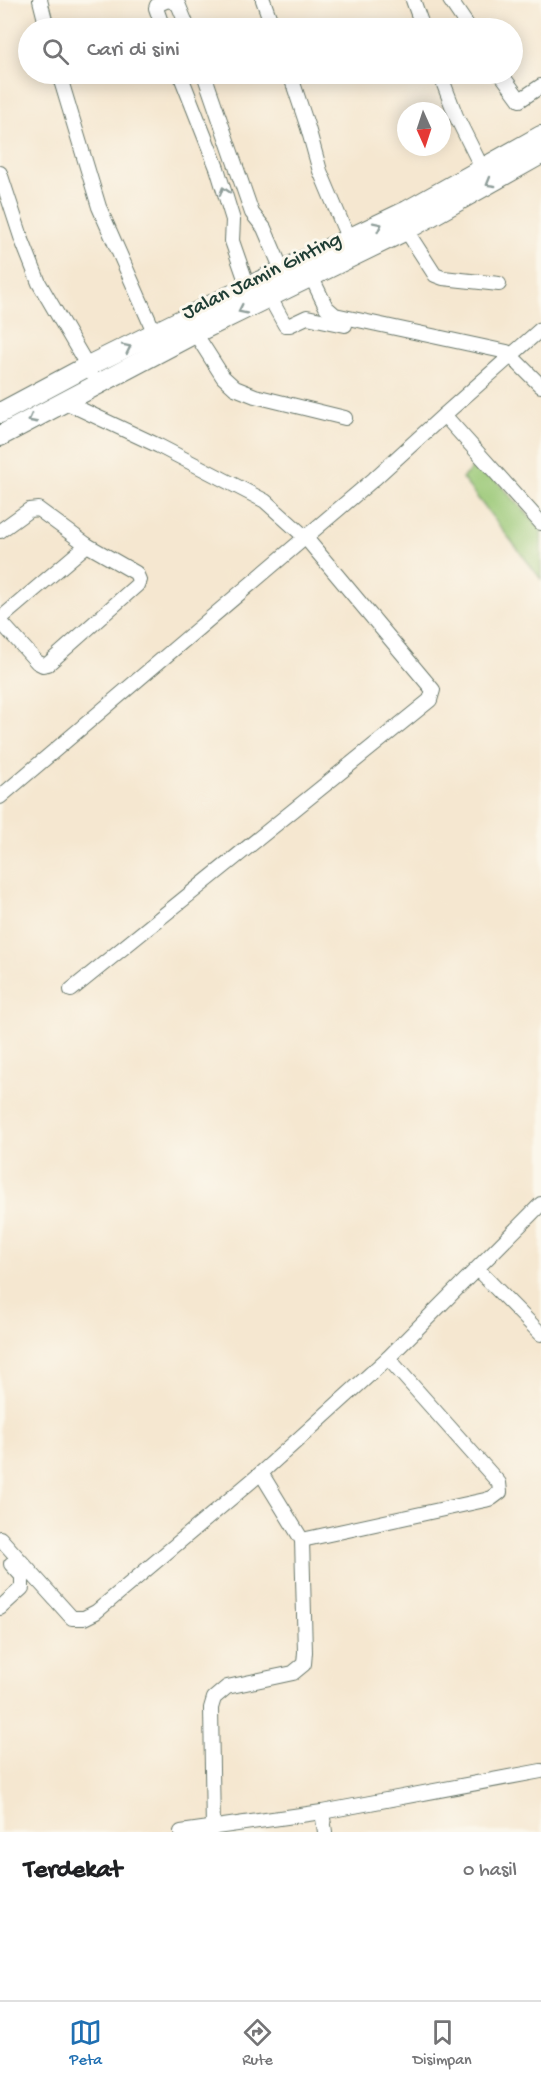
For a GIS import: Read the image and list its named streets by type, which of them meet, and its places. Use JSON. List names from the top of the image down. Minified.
{"streets":{"highway":["Jalan Jamin Ginting"]},"north":"bottom","page":{"search":"Cari di sini","heading":["Terdekat","0 hasil"],"nav":["Peta","Rute","Disimpan"]}}
